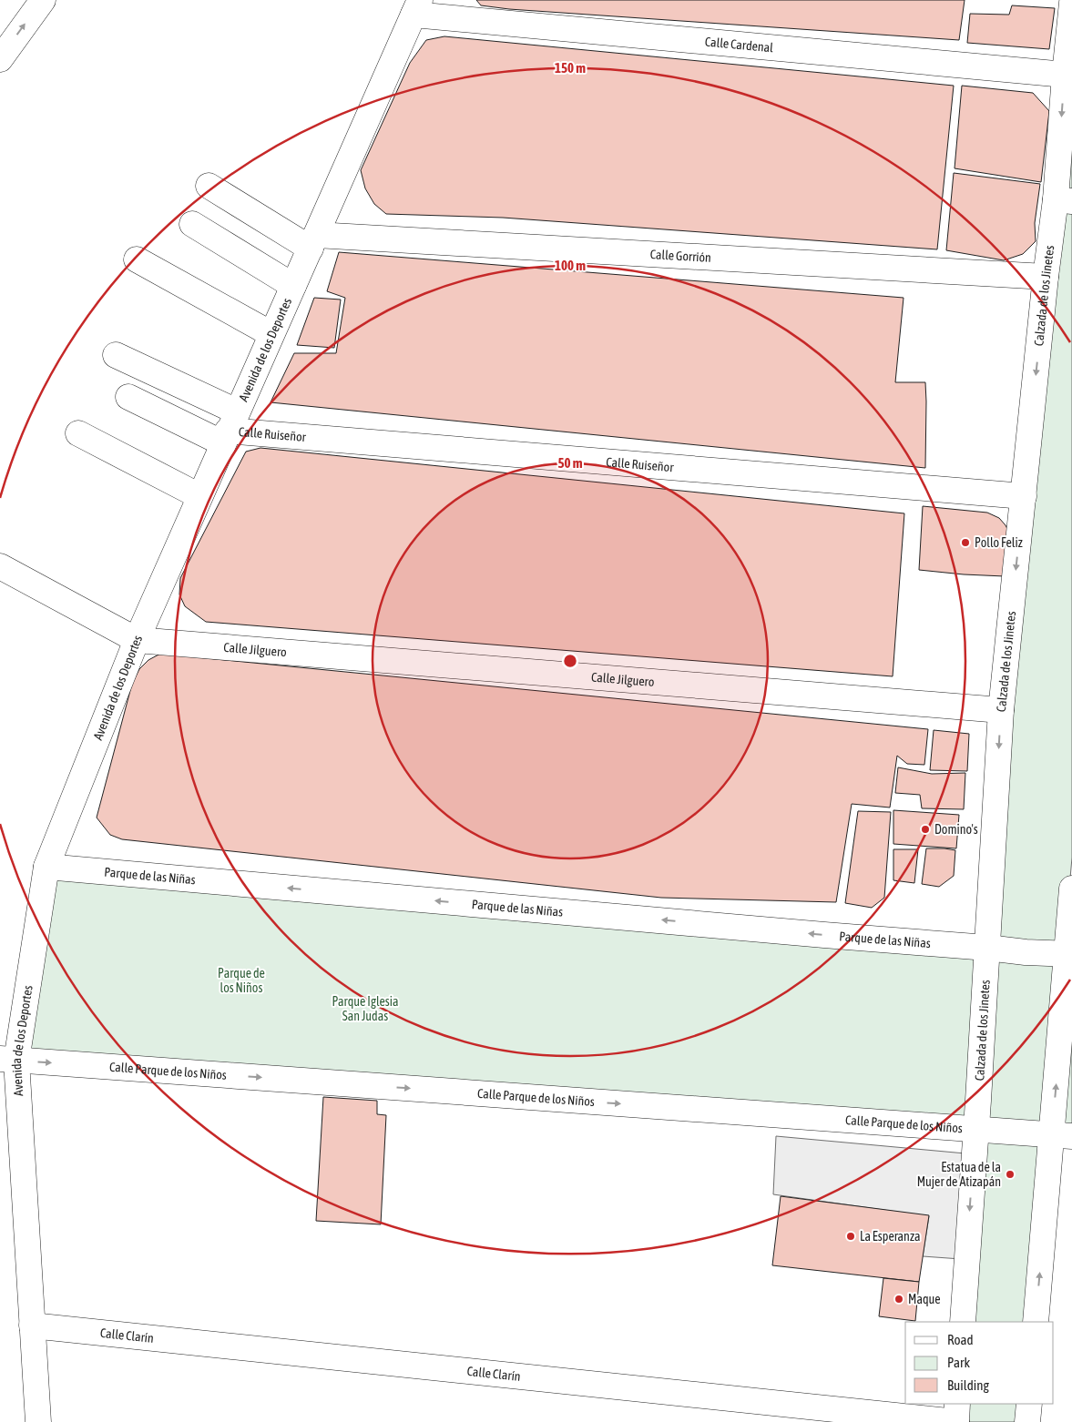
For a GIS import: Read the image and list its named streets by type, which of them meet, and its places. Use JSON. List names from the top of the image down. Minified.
{"streets":{"street":["Calle Cardenal","Calle Gorrión","Calzada de los Jinetes","Avenida de los Deportes","Calle Ruiseñor","Calle Jilguero","Parque de las Niñas","Calle Parque de los Niños","Calle Clarín"]},"crossings":[["Calle Cardenal","Calzada de los Jinetes"],["Calle Cardenal","Avenida de los Deportes"],["Calle Gorrión","Calzada de los Jinetes"],["Calle Gorrión","Avenida de los Deportes"],["Calzada de los Jinetes","Calle Ruiseñor"],["Calzada de los Jinetes","Calle Jilguero"],["Calzada de los Jinetes","Parque de las Niñas"],["Calzada de los Jinetes","Calle Parque de los Niños"],["Avenida de los Deportes","Calle Ruiseñor"],["Avenida de los Deportes","Calle Jilguero"],["Avenida de los Deportes","Parque de las Niñas"],["Avenida de los Deportes","Calle Parque de los Niños"],["Avenida de los Deportes","Calle Clarín"]],"one_way":["Calzada de los Jinetes","Parque de las Niñas","Calle Parque de los Niños"],"parks":["Parque de los Niños","Parque Iglesia San Judas"],"places":["Pollo Feliz","Domino's","Estatua de la Mujer de Atizapán","La Esperanza","Maque"],"legend":["Road","Park","Building"],"rings":["150 m","100 m","50 m"]}
